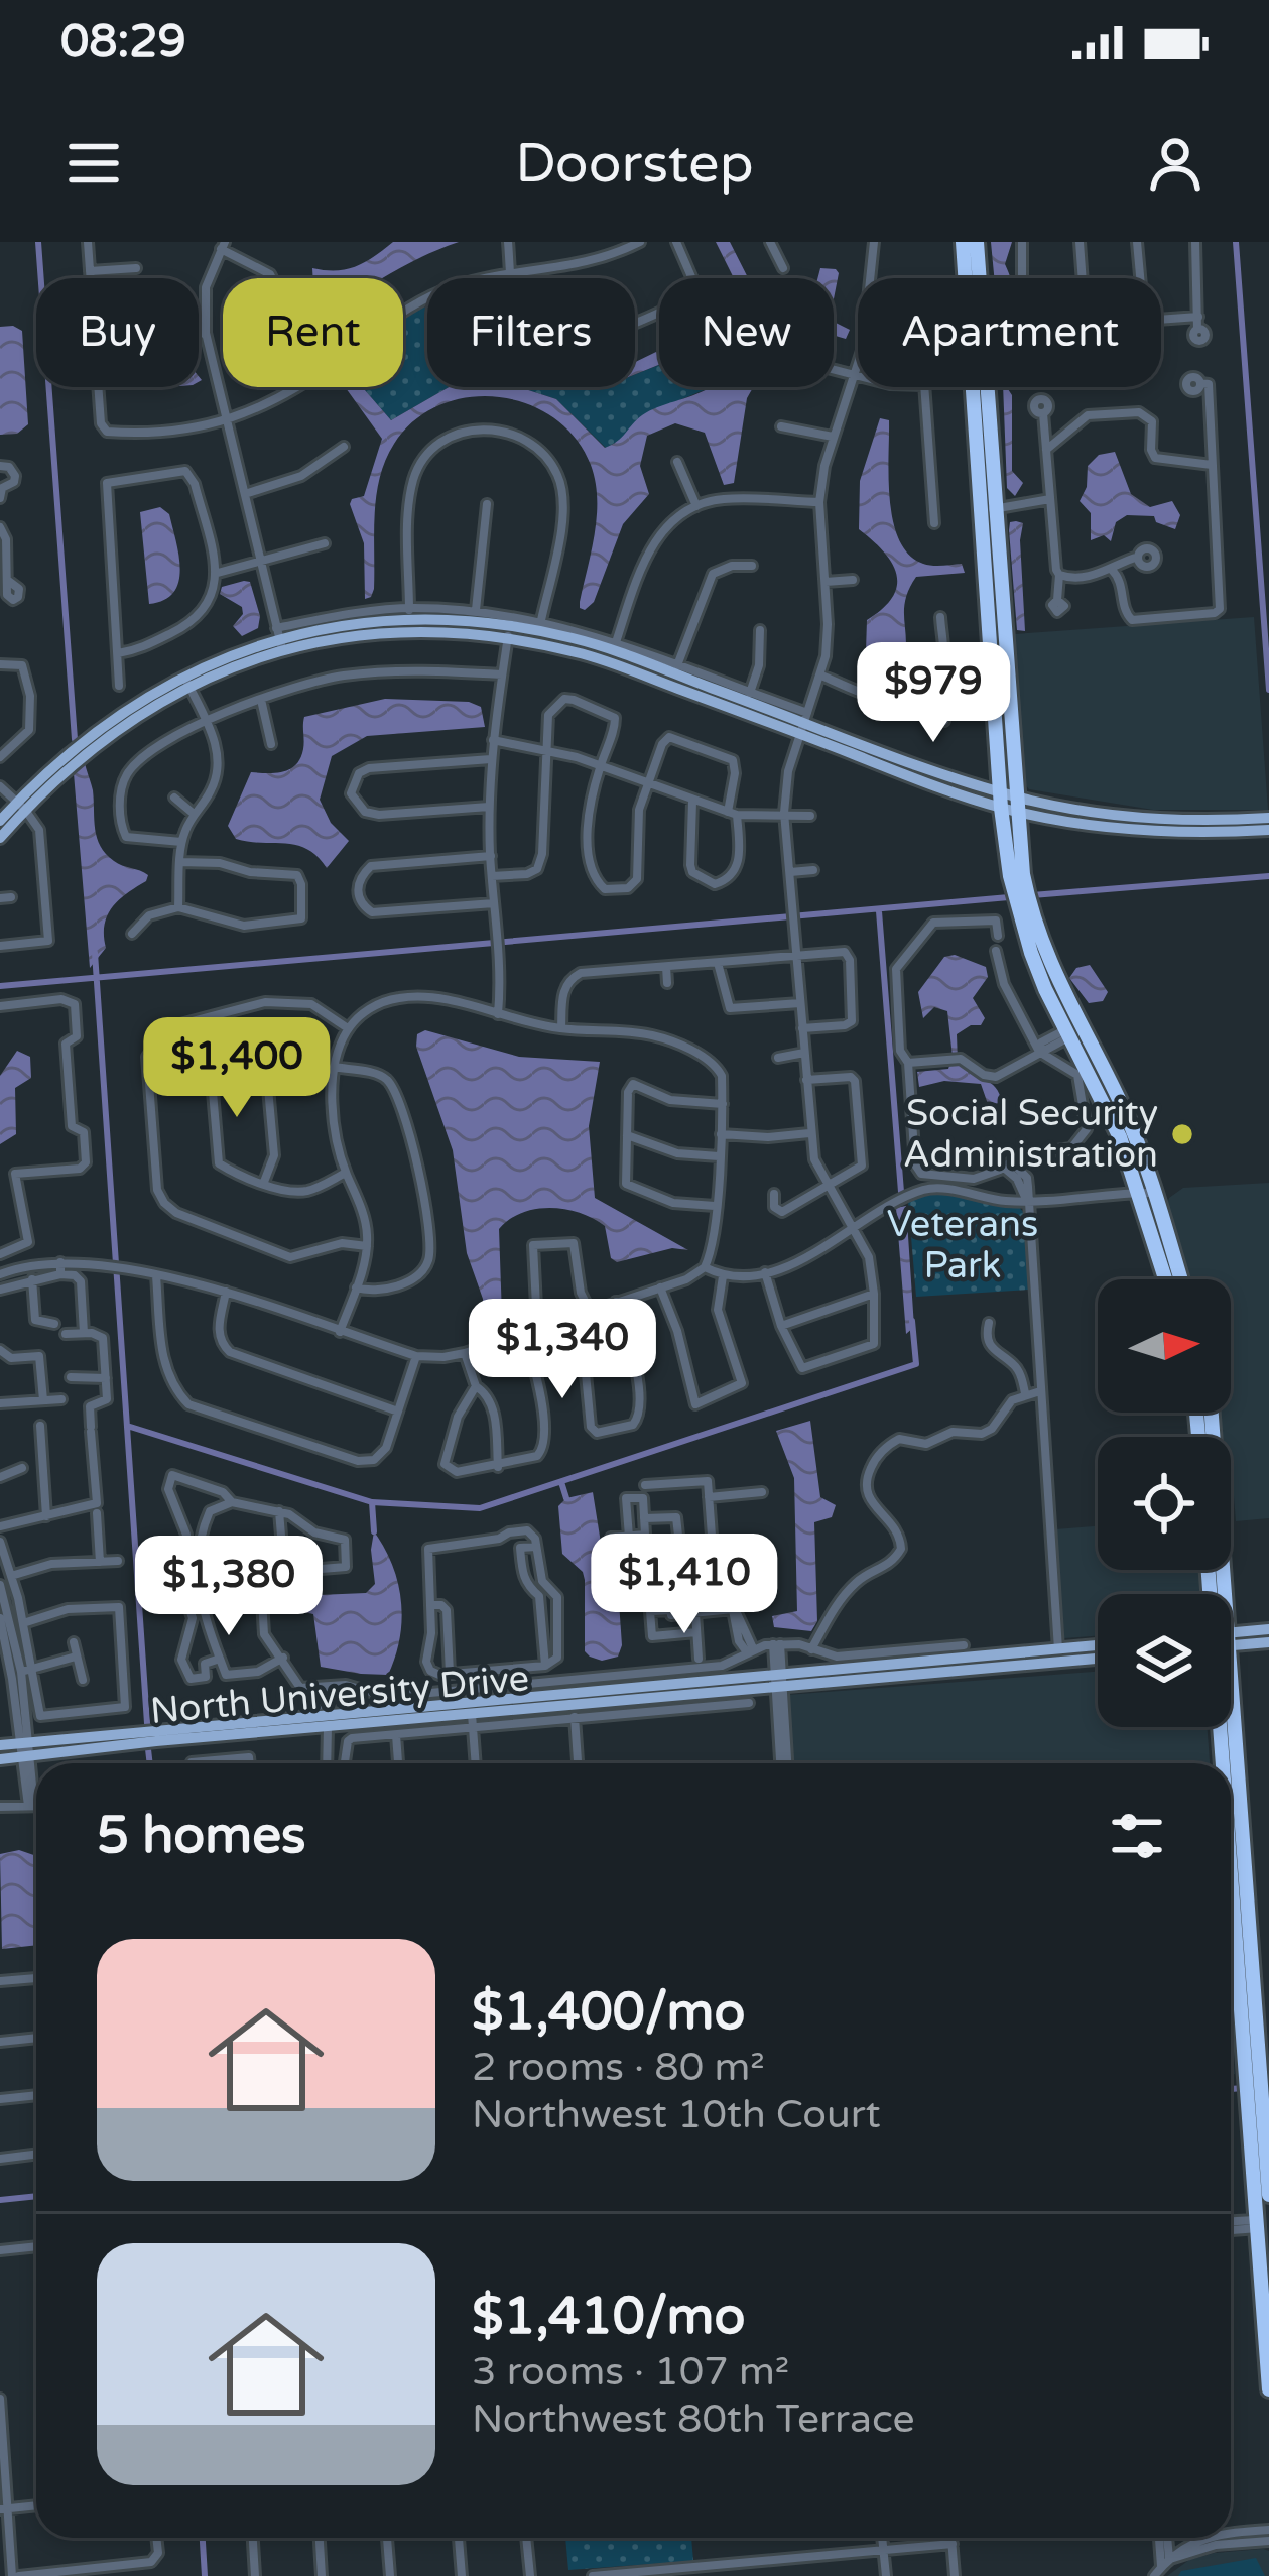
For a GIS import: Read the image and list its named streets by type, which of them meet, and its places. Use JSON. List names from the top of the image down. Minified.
{"streets":{"main road":["North University Drive"]},"parks":["Veterans Park"],"places":["Social Security Administration"],"north":"right","page":{"status":"08:29","header":"Doorstep","chip":["Buy","Rent","Filters","New","Apartment"],"price":["$979","$1,400","$1,340","$1,410","$1,380"],"heading":"5 homes","list":[{"name":"$1,400/mo","note":"2 rooms · 80 m² · Northwest 10th Court"},{"name":"$1,410/mo","note":"3 rooms · 107 m² · Northwest 80th Terrace"}]}}
